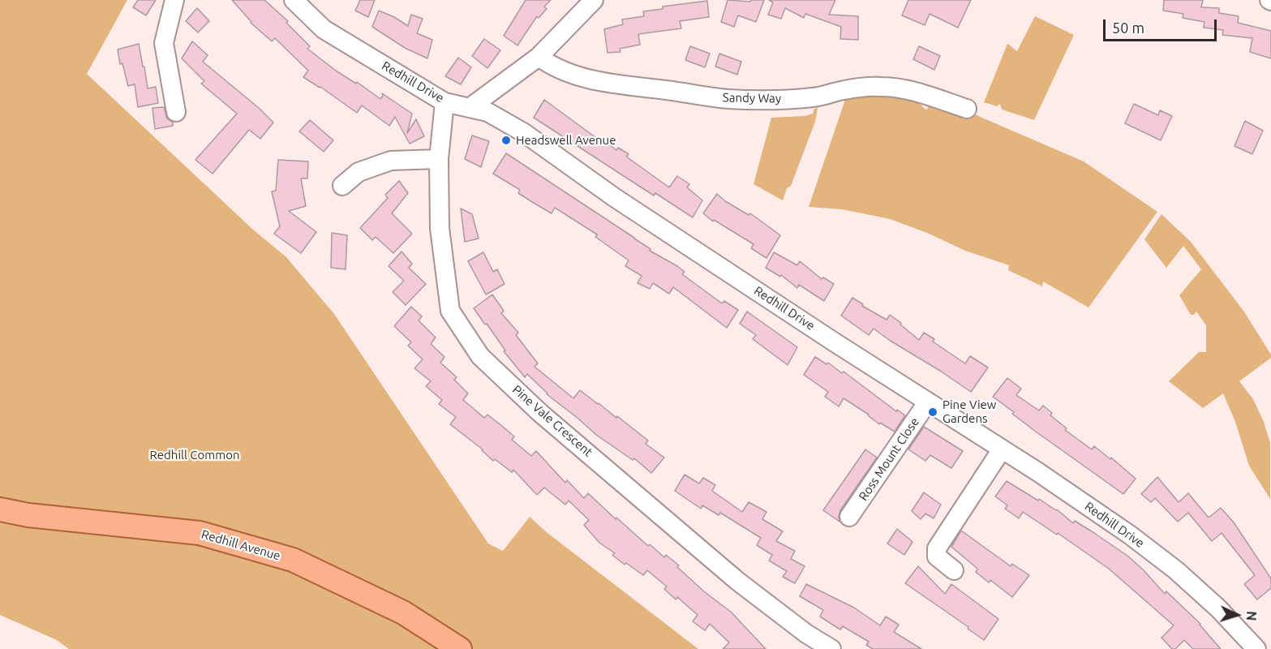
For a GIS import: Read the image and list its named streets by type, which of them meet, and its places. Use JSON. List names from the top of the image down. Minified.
{"streets":{"main road":["Redhill Avenue"],"street":["Redhill Drive","Sandy Way","Pine Vale Crescent","Ross Mount Close"]},"crossings":[["Redhill Drive","Pine Vale Crescent"],["Redhill Drive","Ross Mount Close"]],"parks":["Redhill Common"],"places":["Headswell Avenue","Pine View Gardens"],"scale_bar":"50 m","north":"right"}
